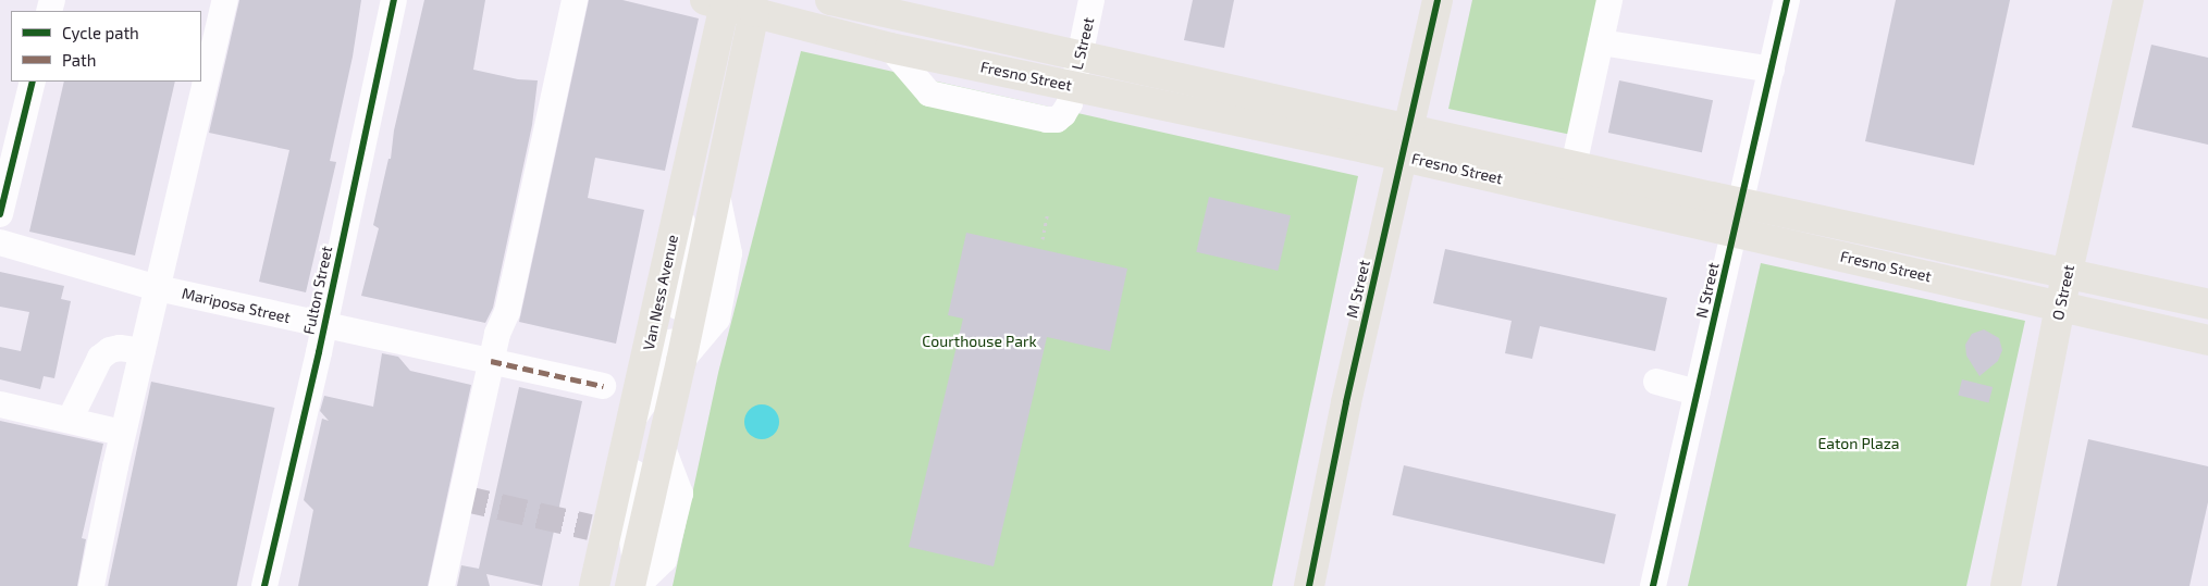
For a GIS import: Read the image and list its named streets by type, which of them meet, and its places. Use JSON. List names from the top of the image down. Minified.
{"streets":{"main road":["Fresno Street","M Street","Van Ness Avenue","O Street"],"street":["L Street","Fulton Street","N Street","Mariposa Street"]},"crossings":[["L Street","Fresno Street"],["Fresno Street","M Street"],["Fresno Street","N Street"],["Fresno Street","Van Ness Avenue"],["Fresno Street","O Street"],["Fulton Street","Mariposa Street"]],"parks":["Courthouse Park","Eaton Plaza"],"legend":["Cycle path","Path"]}
